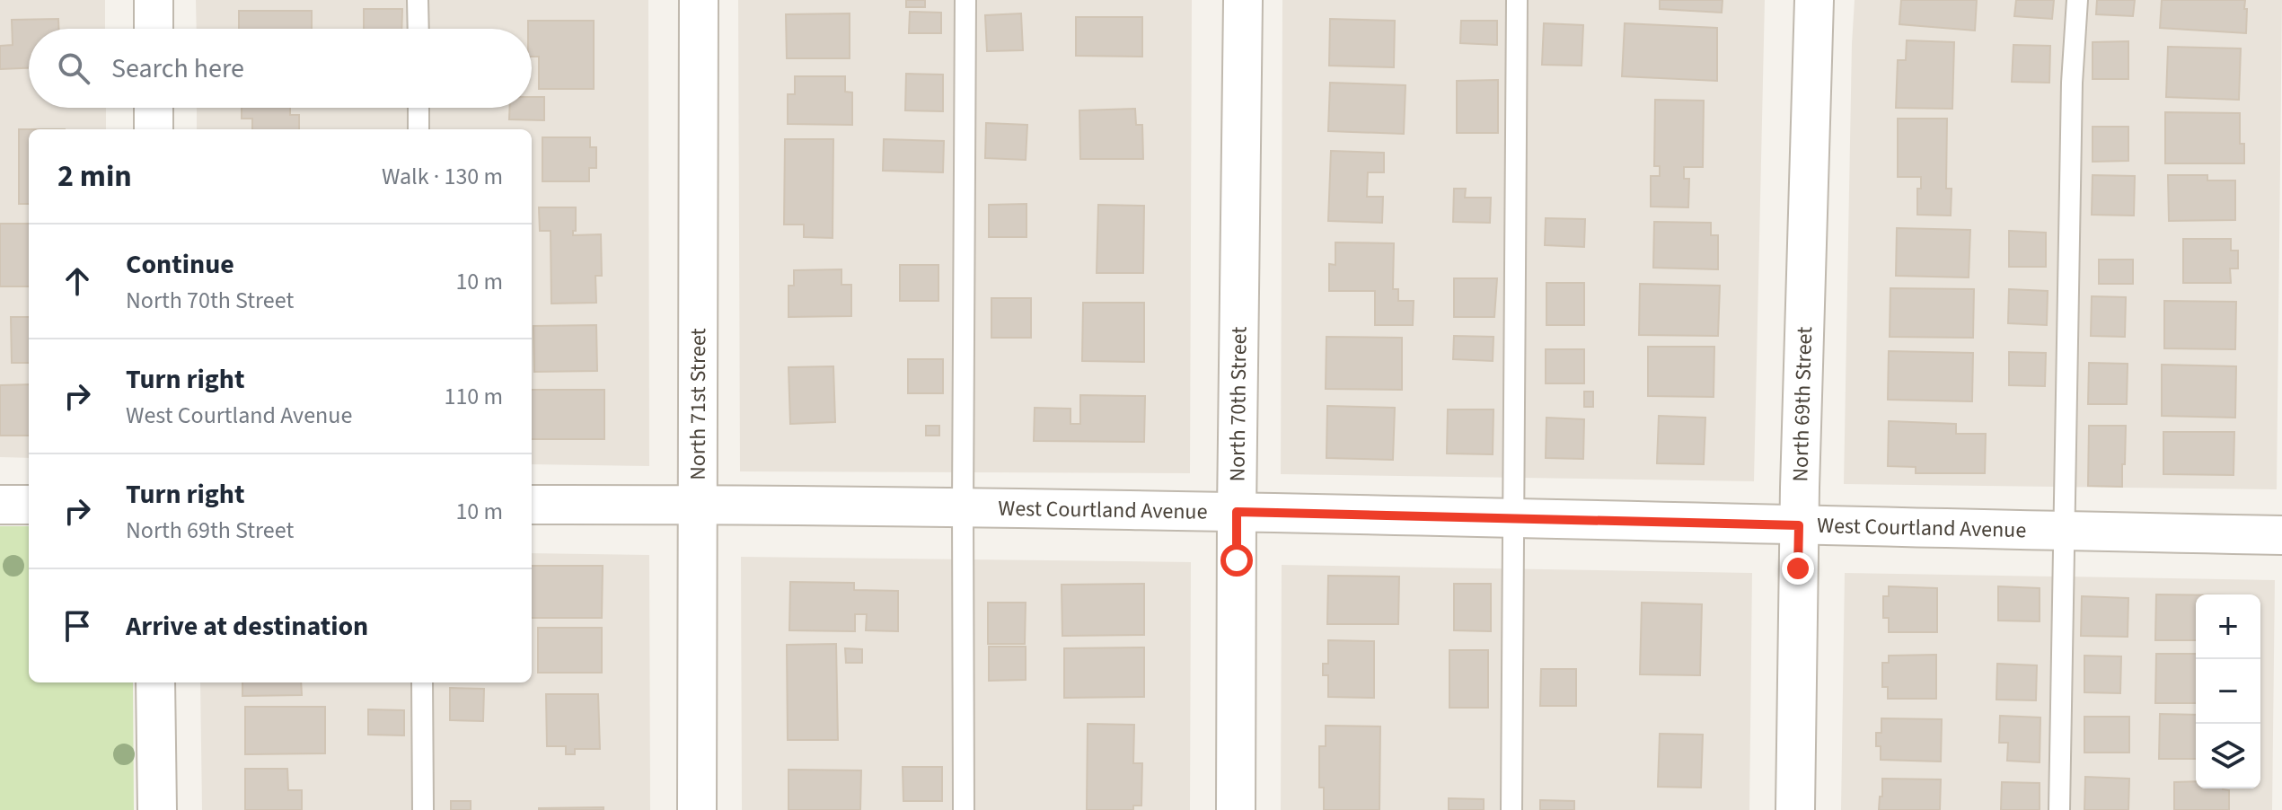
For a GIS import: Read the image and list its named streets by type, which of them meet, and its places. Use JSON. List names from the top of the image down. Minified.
{"streets":{"street":["North 71st Street","North 70th Street","North 69th Street","West Courtland Avenue"]},"crossings":[["North 71st Street","West Courtland Avenue"],["North 70th Street","West Courtland Avenue"],["North 69th Street","West Courtland Avenue"]],"page":{"search":"Search here","heading":["2 min","Walk · 130 m"],"list":[["Continue","North 70th Street","10 m"],["Turn right","West Courtland Avenue","110 m"],["Turn right","North 69th Street","10 m"],"Arrive at destination"],"map_buttons":["+","−"]}}
